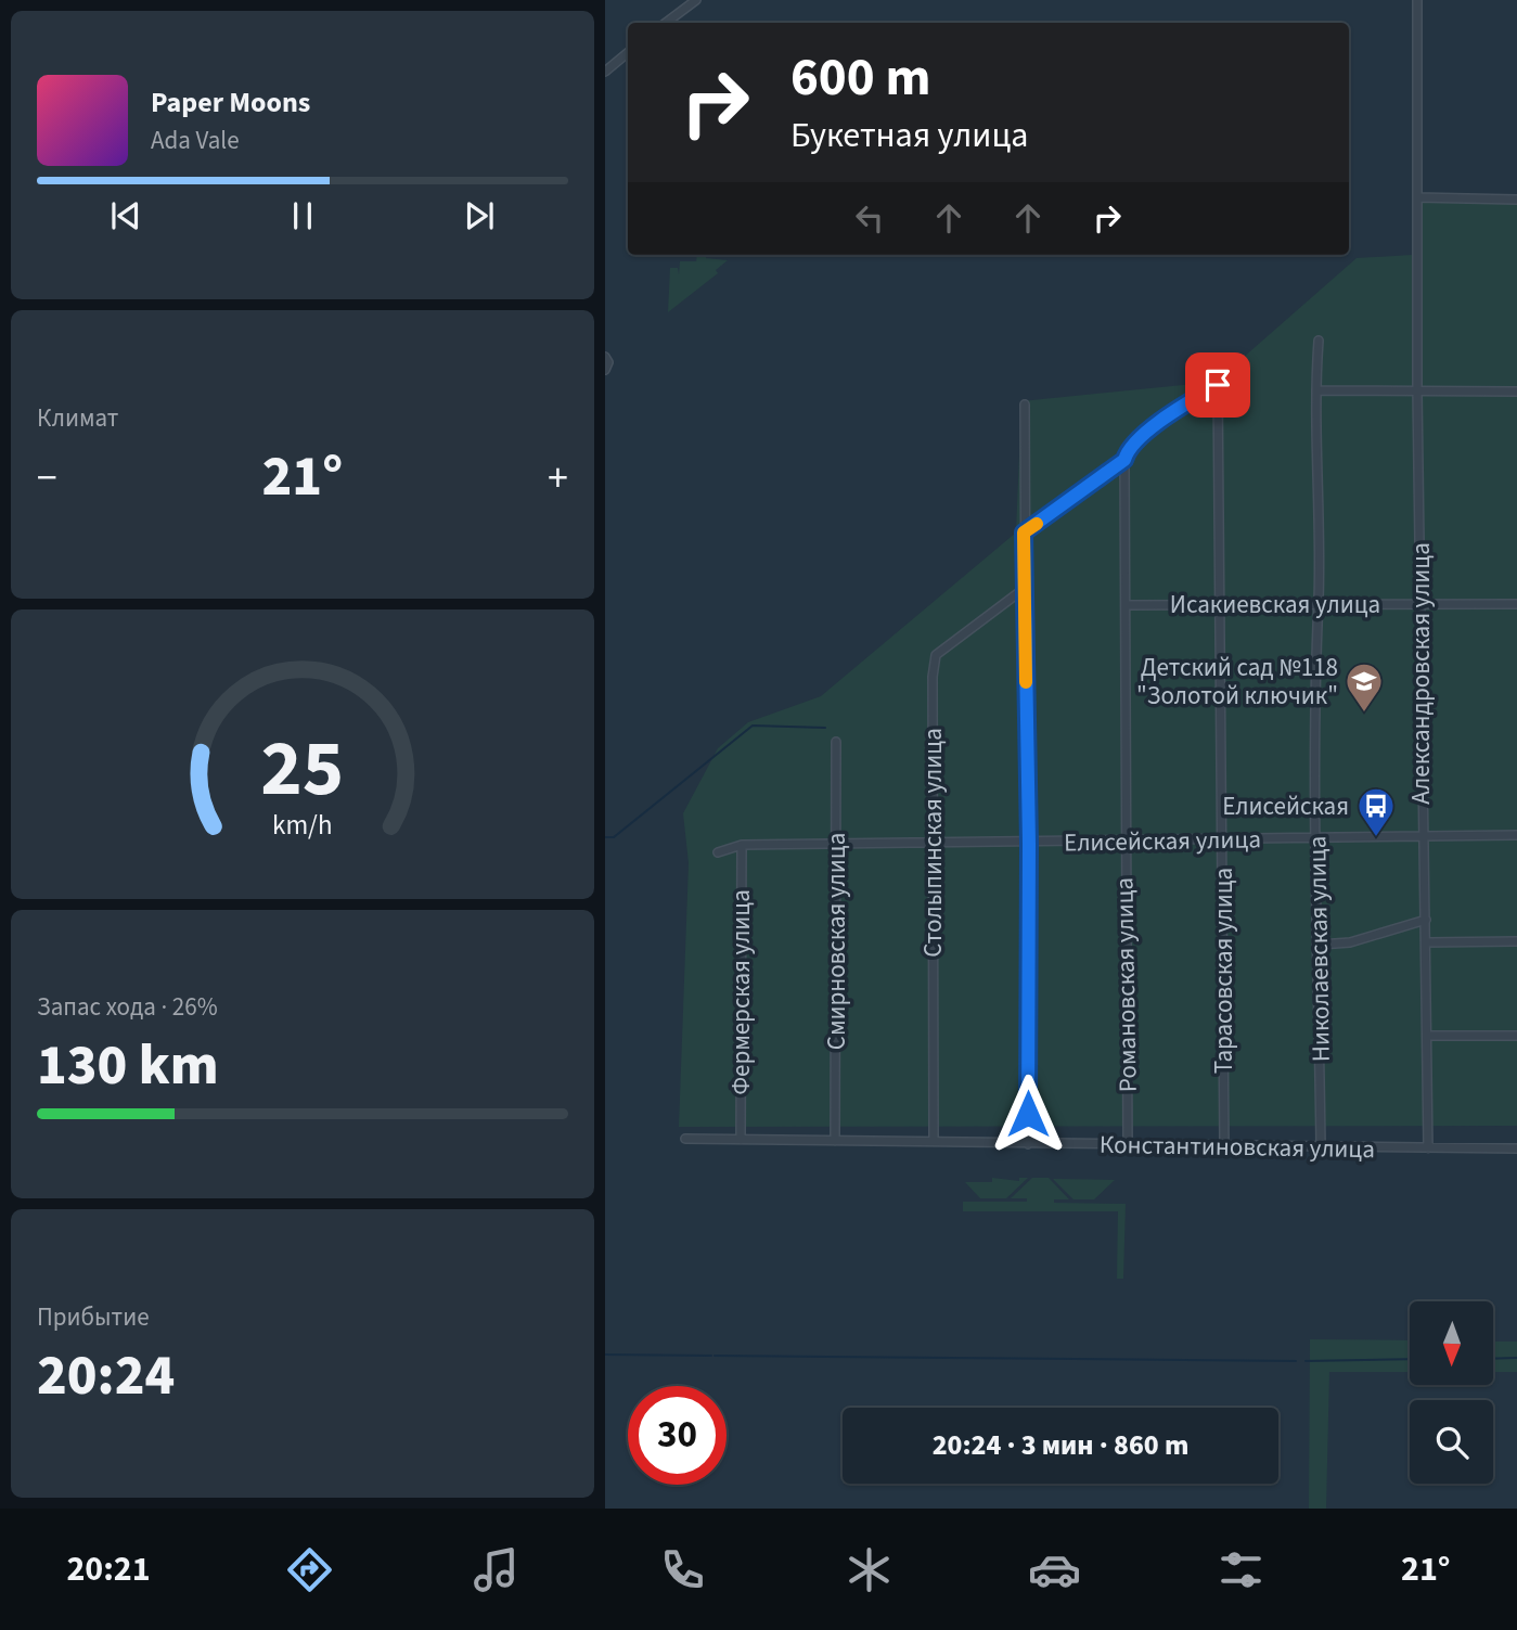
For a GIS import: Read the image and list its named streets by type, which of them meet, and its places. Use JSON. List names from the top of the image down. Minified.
{"streets":{"street":["Исакиевская улица","Александровская улица","Елисейская улица","Столыпинская улица","Смирновская улица","Николаевская улица","Тарасовская улица","Романовская улица","Фермерская улица","Константиновская улица"]},"crossings":[["Исакиевская улица","Александровская улица"],["Исакиевская улица","Николаевская улица"],["Исакиевская улица","Тарасовская улица"],["Исакиевская улица","Романовская улица"],["Александровская улица","Елисейская улица"],["Александровская улица","Константиновская улица"],["Елисейская улица","Столыпинская улица"],["Елисейская улица","Смирновская улица"],["Елисейская улица","Николаевская улица"],["Елисейская улица","Тарасовская улица"],["Елисейская улица","Романовская улица"],["Елисейская улица","Фермерская улица"],["Столыпинская улица","Константиновская улица"],["Смирновская улица","Константиновская улица"],["Николаевская улица","Константиновская улица"],["Тарасовская улица","Романовская улица"],["Тарасовская улица","Константиновская улица"],["Романовская улица","Константиновская улица"],["Фермерская улица","Константиновская улица"]],"places":{"school or university":["Детский сад №118 \"Золотой ключик\""],"bus stop":["Елисейская"]},"north":"bottom","page":{"turn":["600 m","Букетная улица"],"song":["Paper Moons","Ada Vale"],"tile":["Климат",["Запас хода · 26%","130 km"],["Прибытие","20:24"]],"heat":["−","21°","+"],"limit":"30","trip":"20:24 · 3 мин · 860 m","tabs":["20:21","21°"],"gauge":["25","km/h"]}}
